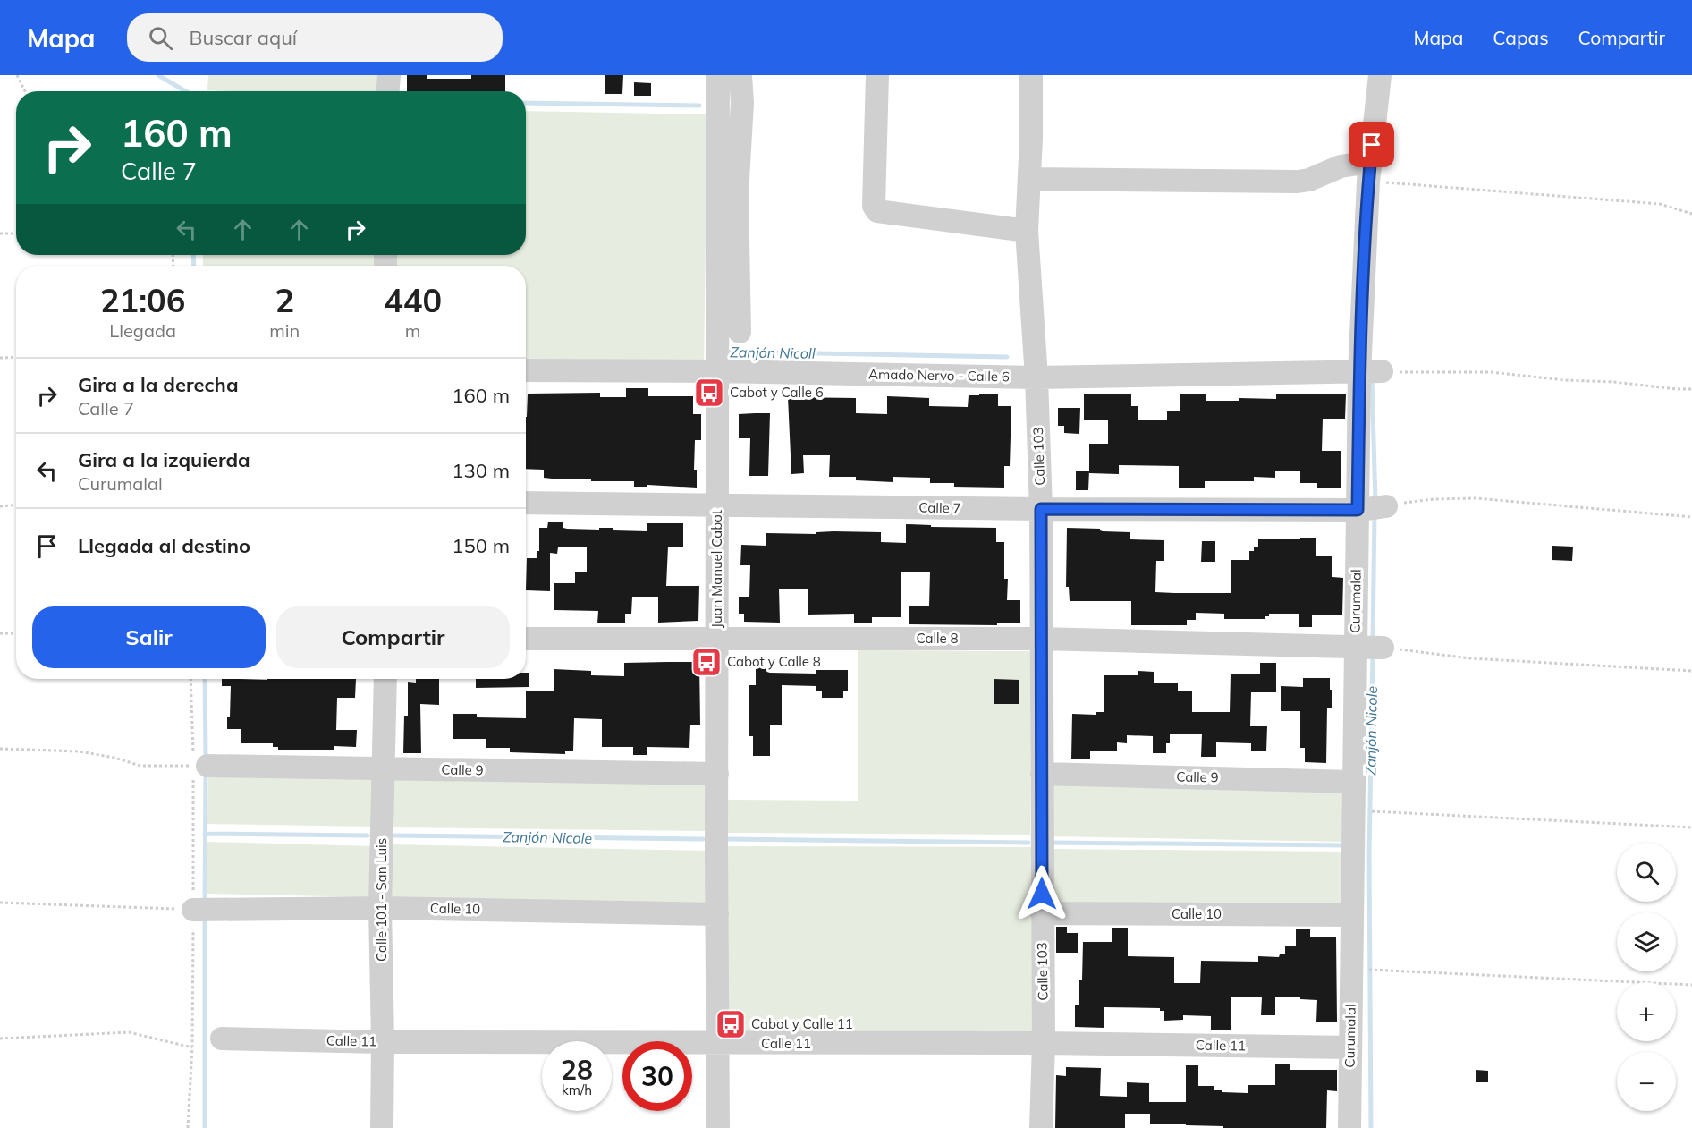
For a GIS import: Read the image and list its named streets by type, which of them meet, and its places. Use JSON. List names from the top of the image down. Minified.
{"streets":{"street":["Amado Nervo - Calle 6","Calle 103","Calle 7","Juan Manuel Cabot","Curumalal","Calle 8","Calle 9","Calle 101 - San Luis","Calle 10","Calle 11"]},"crossings":[["Amado Nervo - Calle 6","Calle 103"],["Amado Nervo - Calle 6","Juan Manuel Cabot"],["Amado Nervo - Calle 6","Curumalal"],["Calle 103","Calle 7"],["Calle 103","Calle 8"],["Calle 103","Calle 9"],["Calle 103","Calle 10"],["Calle 103","Calle 11"],["Calle 7","Juan Manuel Cabot"],["Calle 7","Curumalal"],["Juan Manuel Cabot","Calle 8"],["Juan Manuel Cabot","Calle 9"],["Juan Manuel Cabot","Calle 10"],["Juan Manuel Cabot","Calle 11"],["Curumalal","Calle 8"],["Curumalal","Calle 9"],["Curumalal","Calle 10"],["Curumalal","Calle 11"],["Calle 9","Calle 101 - San Luis"],["Calle 101 - San Luis","Calle 10"],["Calle 101 - San Luis","Calle 11"]],"water":["Zanjón Nicoll","Zanjón Nicole"],"places":{"bus stop":["Cabot y Calle 6","Cabot y Calle 8","Cabot y Calle 11"]},"page":{"header":"Mapa","search":"Buscar aquí","nav":["Mapa","Capas","Compartir"],"turn":["160 m","Calle 7"],"eta":["21:06","Llegada","2","min","440","m"],"list":[{"name":"Gira a la derecha","note":"Calle 7","value":"160 m"},{"name":"Gira a la izquierda","note":"Curumalal","value":"130 m"},{"name":"Llegada al destino","value":"150 m"}],"buttons":["Salir","Compartir"],"map_buttons":["+","−"],"speed":"28 km/h","limit":"30"}}
